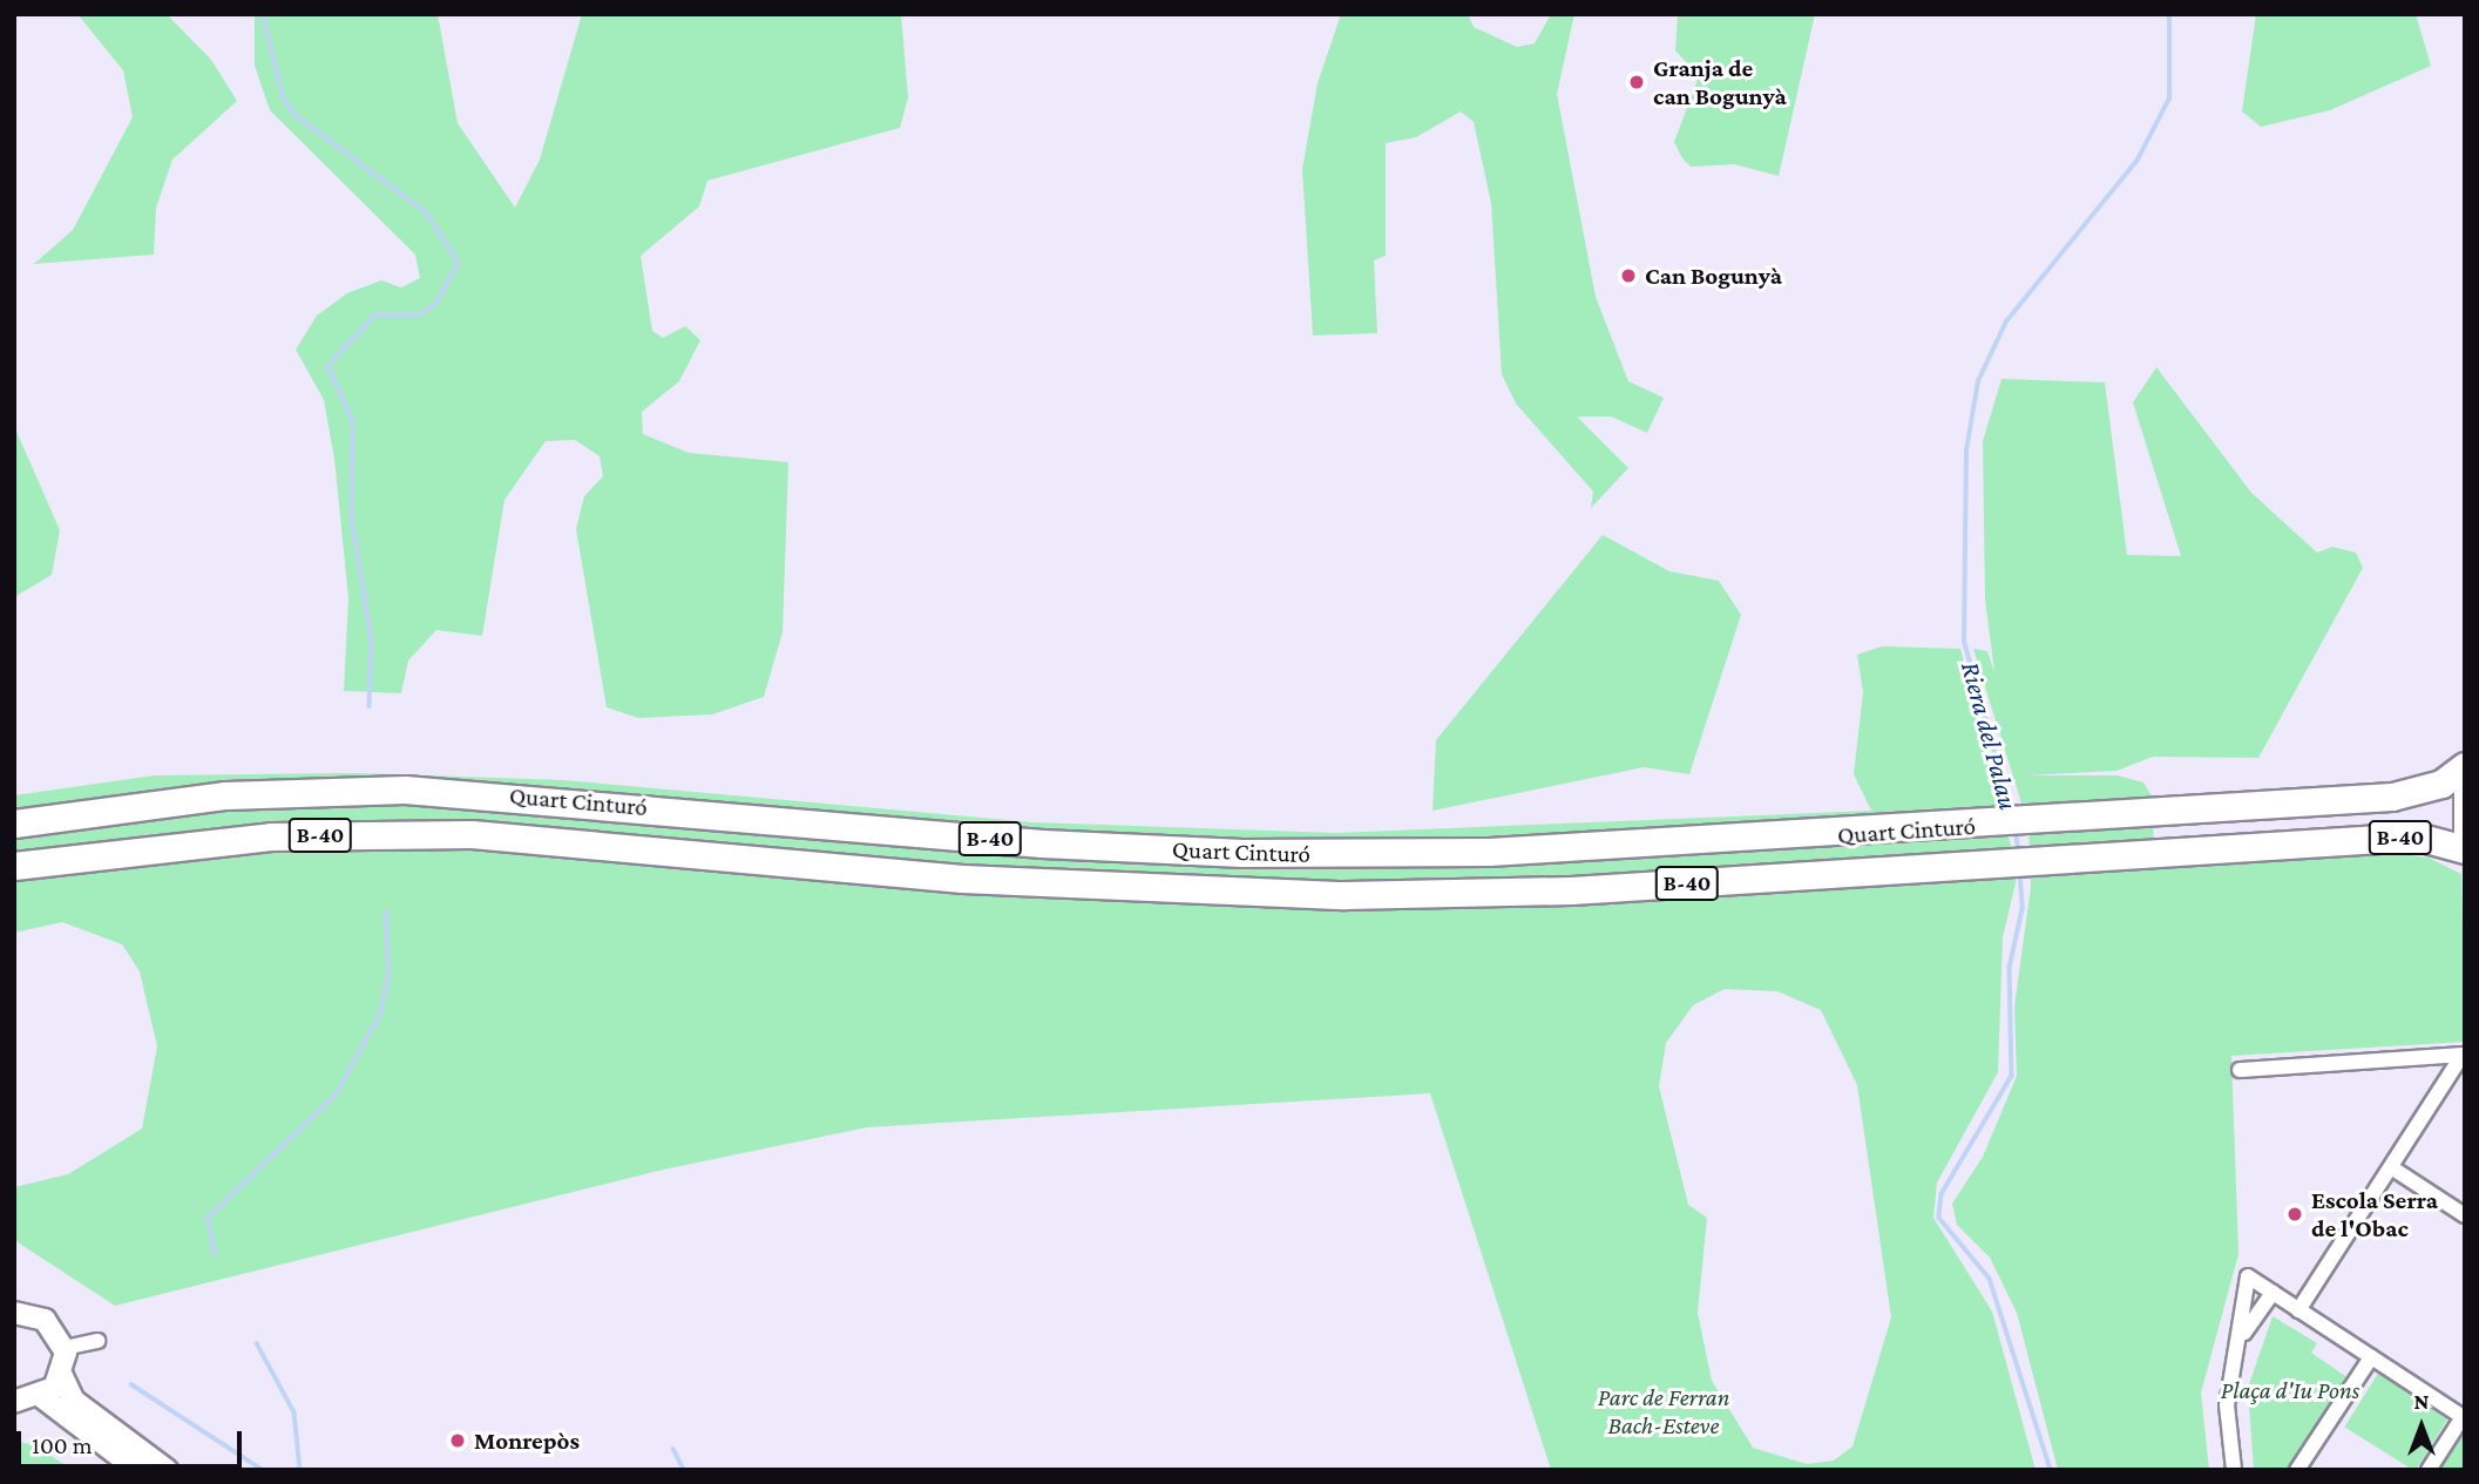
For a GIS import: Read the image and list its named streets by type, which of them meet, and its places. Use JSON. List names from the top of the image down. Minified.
{"streets":{"highway":["Quart Cinturó","B-40"]},"water":["Riera del Palau"],"parks":["Plaça d'Iu Pons","Parc de Ferran Bach-Esteve"],"places":["Granja de can Bogunyà","Can Bogunyà","Escola Serra de l'Obac","Monrepòs"],"scale_bar":"100 m","north":"top"}
